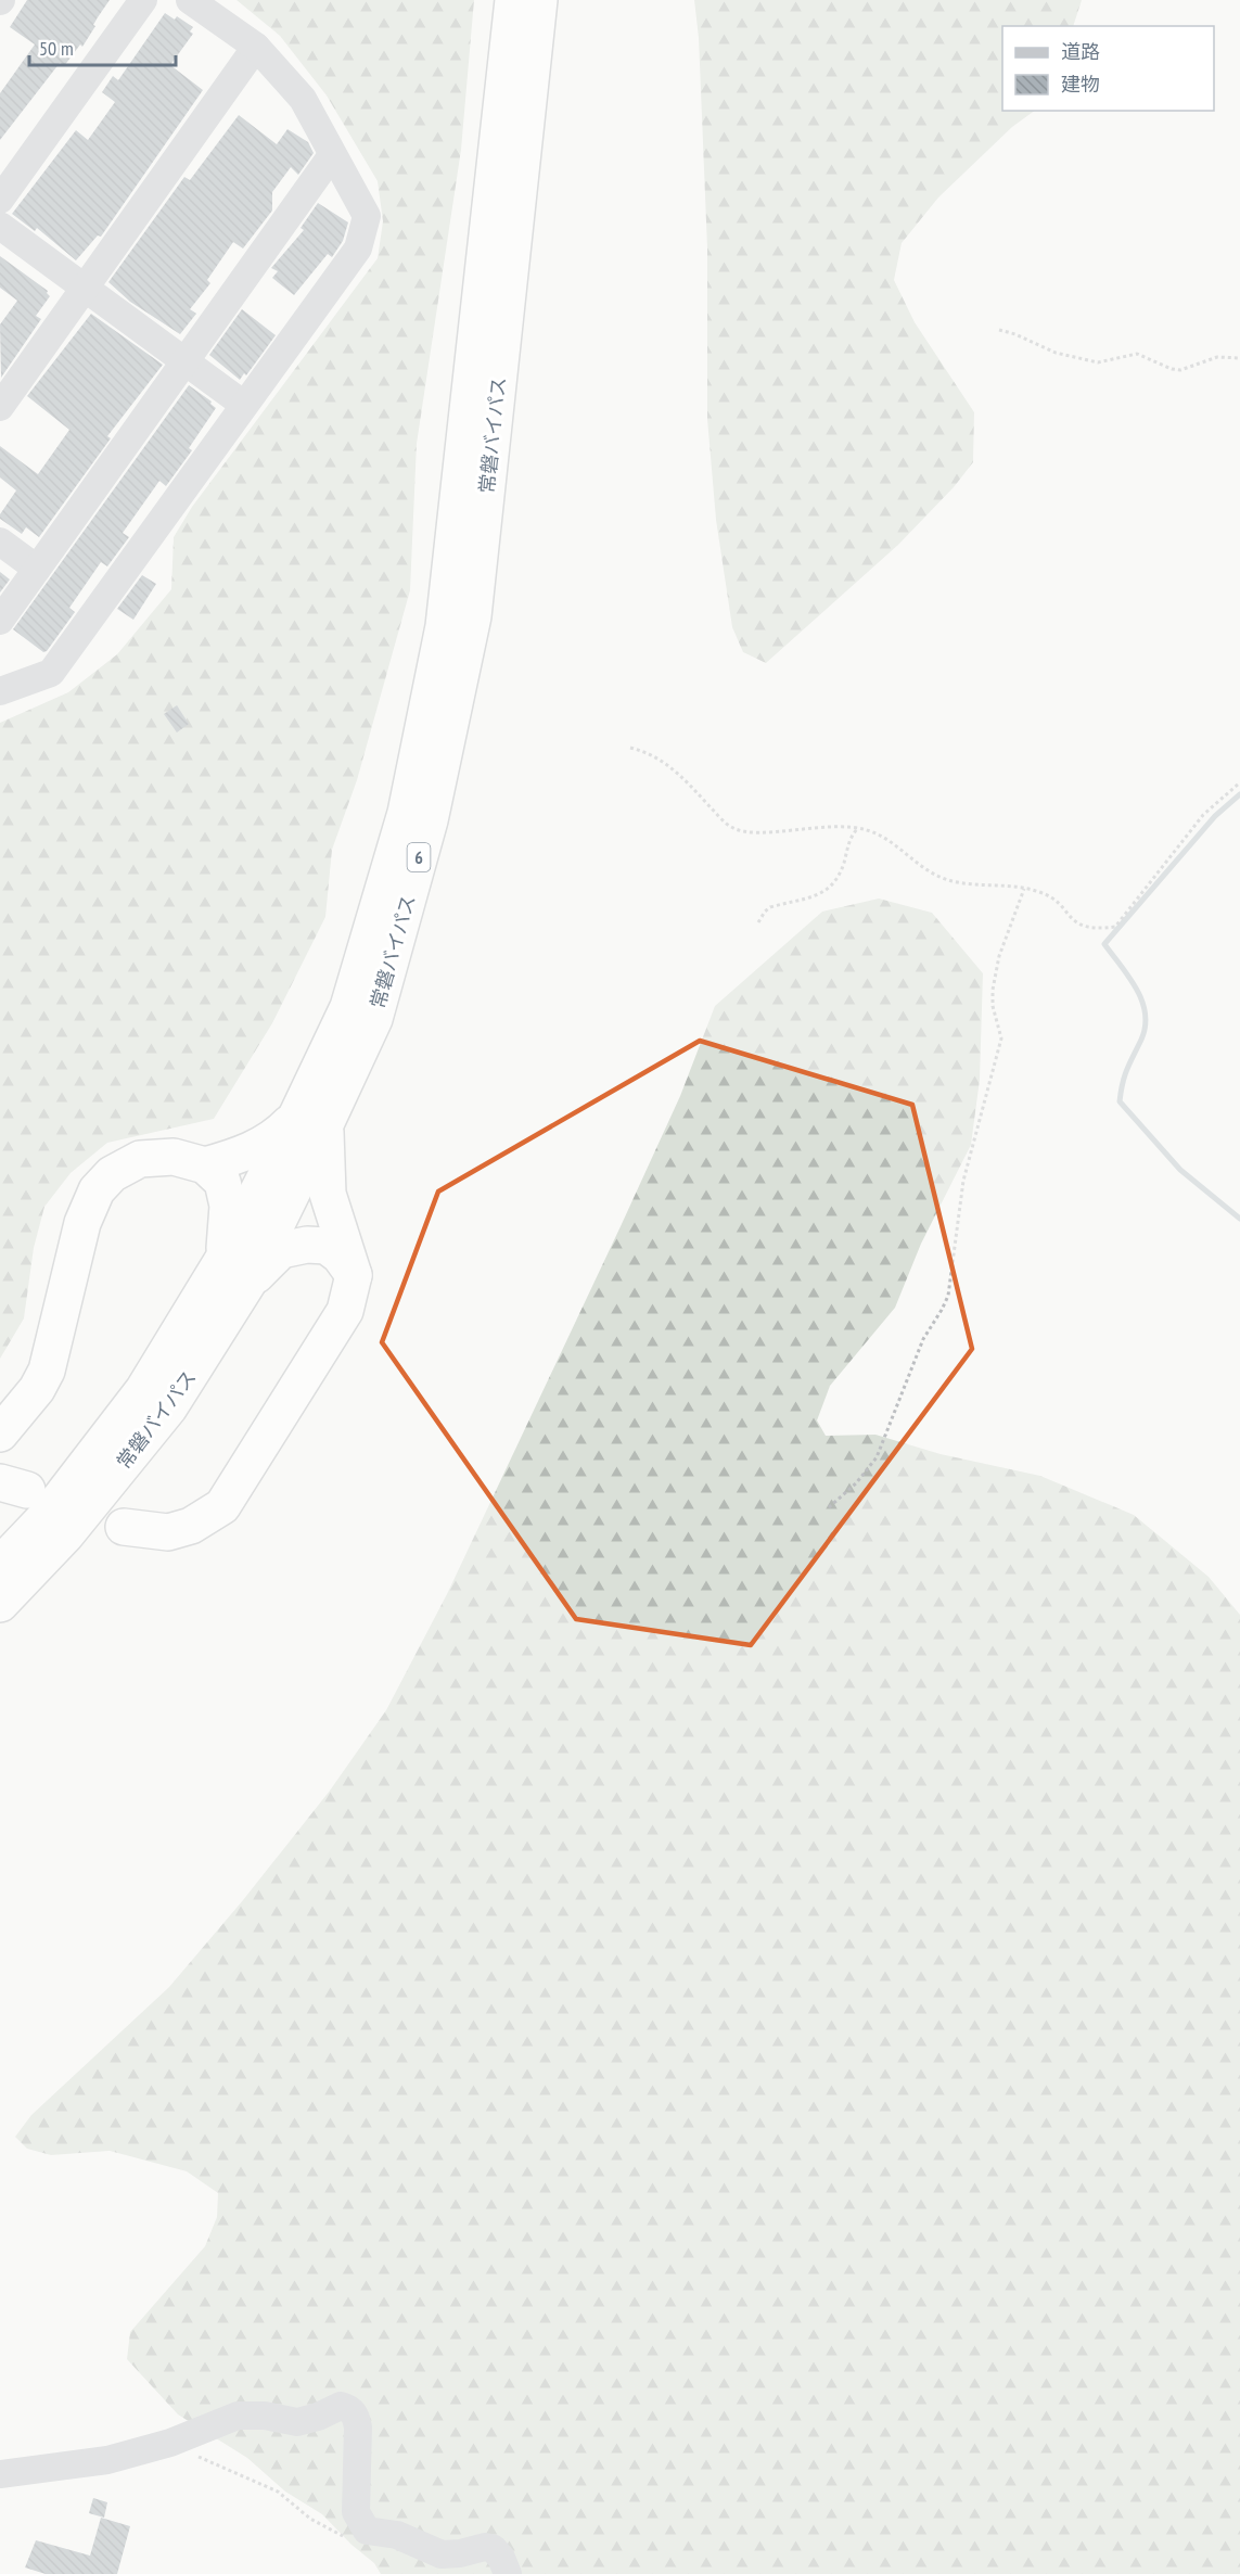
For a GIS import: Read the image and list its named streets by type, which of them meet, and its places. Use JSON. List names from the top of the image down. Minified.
{"streets":{"highway":["常磐バイパス","6"]},"legend":["道路","建物"],"scale_bar":"50 m"}
